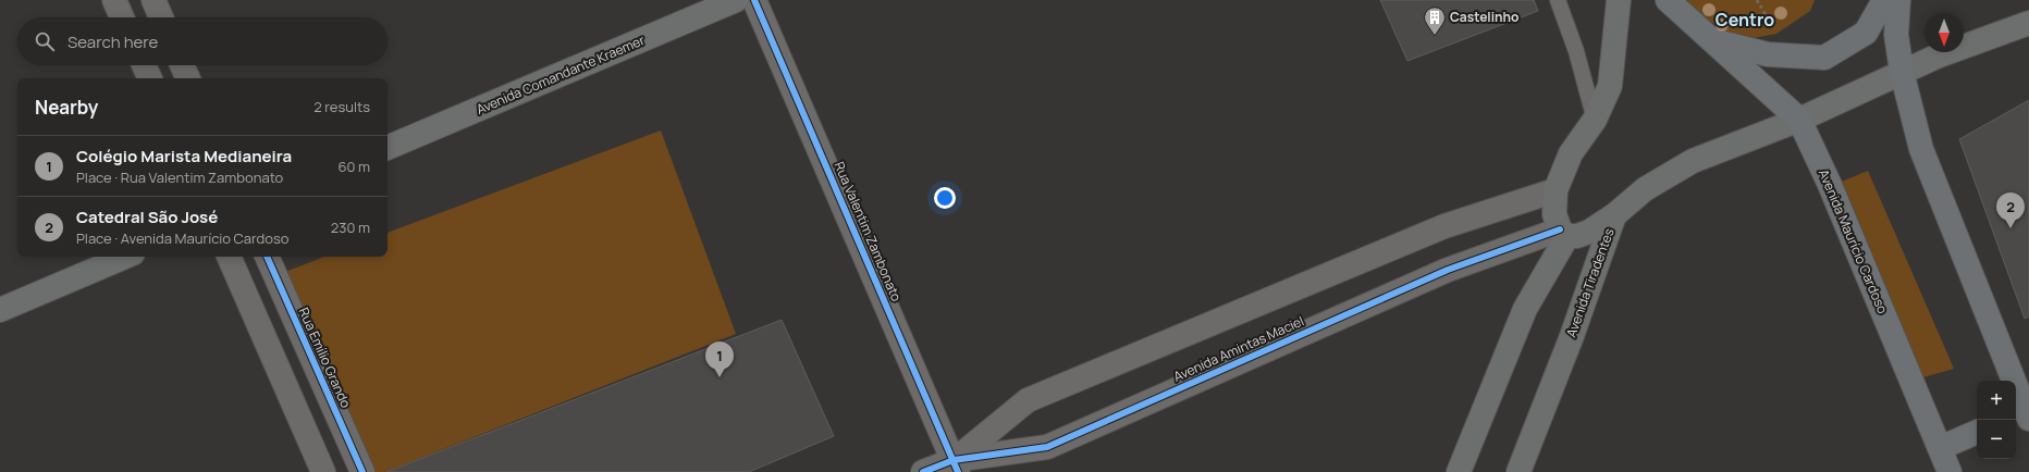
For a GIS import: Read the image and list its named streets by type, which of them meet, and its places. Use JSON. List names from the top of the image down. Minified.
{"streets":{"main road":["Avenida Comandante Kraemer","Avenida Maurício Cardoso","Avenida Tiradentes","Avenida Amintas Maciel"],"street":["Rua Valentim Zambonato","Rua Emílio Grando"]},"crossings":[["Rua Valentim Zambonato","Avenida Amintas Maciel"],["Avenida Maurício Cardoso","Avenida Tiradentes"],["Avenida Tiradentes","Avenida Amintas Maciel"]],"districts":["Centro"],"places":{"building":["Castelinho"]},"north":"bottom","page":{"search":"Search here","heading":["Nearby","2 results"],"list":[{"mark":"1","name":"Colégio Marista Medianeira","note":"Place · Rua Valentim Zambonato","value":"60 m"},{"mark":"2","name":"Catedral São José","note":"Place · Avenida Maurício Cardoso","value":"230 m"}],"pins":["2","1"],"map_buttons":["+","−"]}}
